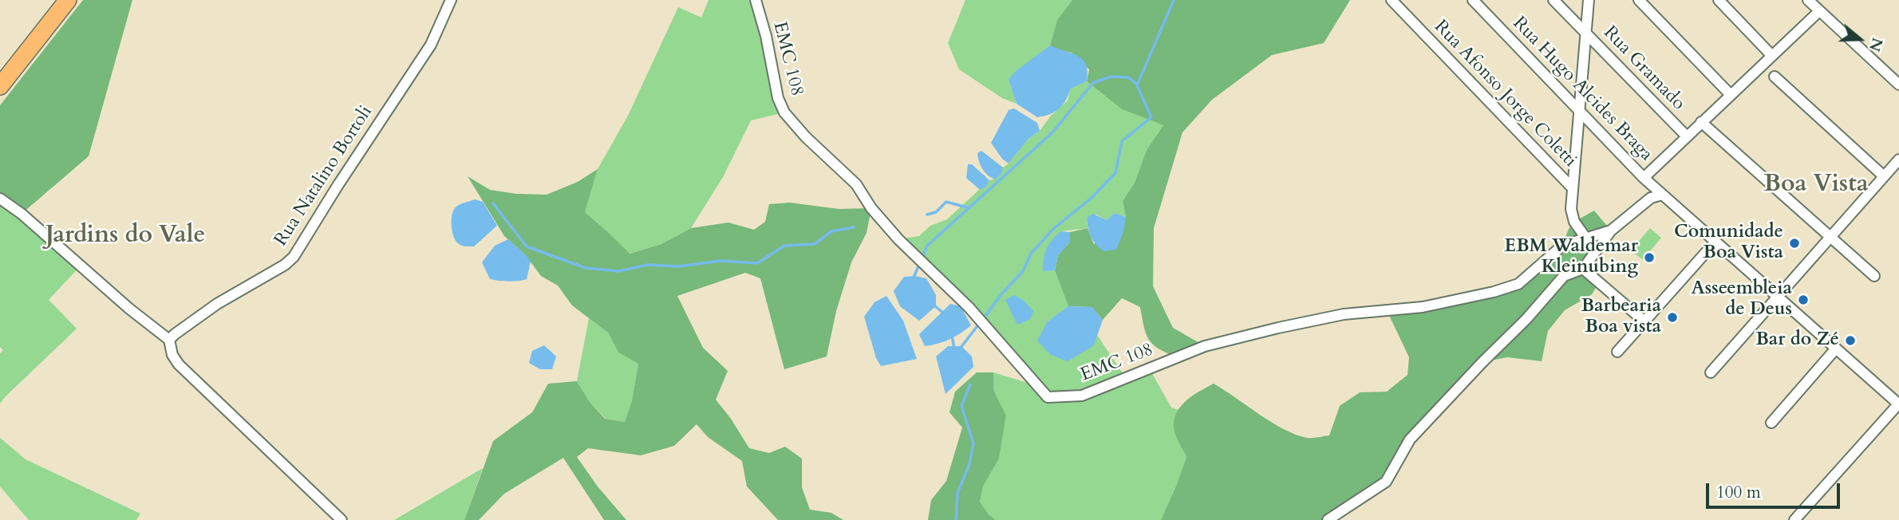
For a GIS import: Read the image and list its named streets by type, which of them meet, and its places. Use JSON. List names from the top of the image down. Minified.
{"streets":{"street":["EMC 108","Rua Gramado","Rua Hugo Alcides Braga","Rua Afonso Jorge Coletti","Rua Natalino Bortoli"]},"districts":["Boa Vista","Jardins do Vale"],"places":["Comunidade Boa Vista","EBM Waldemar Kleinubing","Asseembleia de Deus","Barbearia Boa vista","Bar do Zé"],"scale_bar":"100 m","north":"right"}
